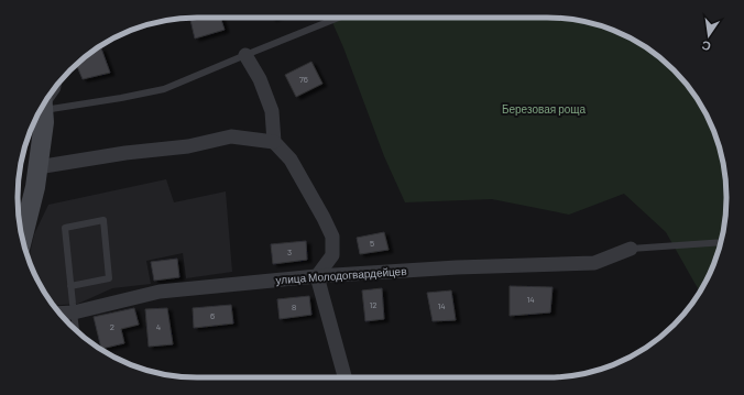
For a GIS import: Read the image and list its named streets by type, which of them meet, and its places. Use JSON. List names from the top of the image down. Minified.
{"streets":{"street":["улица Молодогвардейцев"]},"parks":["Березовая роща"],"house_numbers":["76","5","3","14","12","14","8","6","2","4"],"north":"bottom"}
